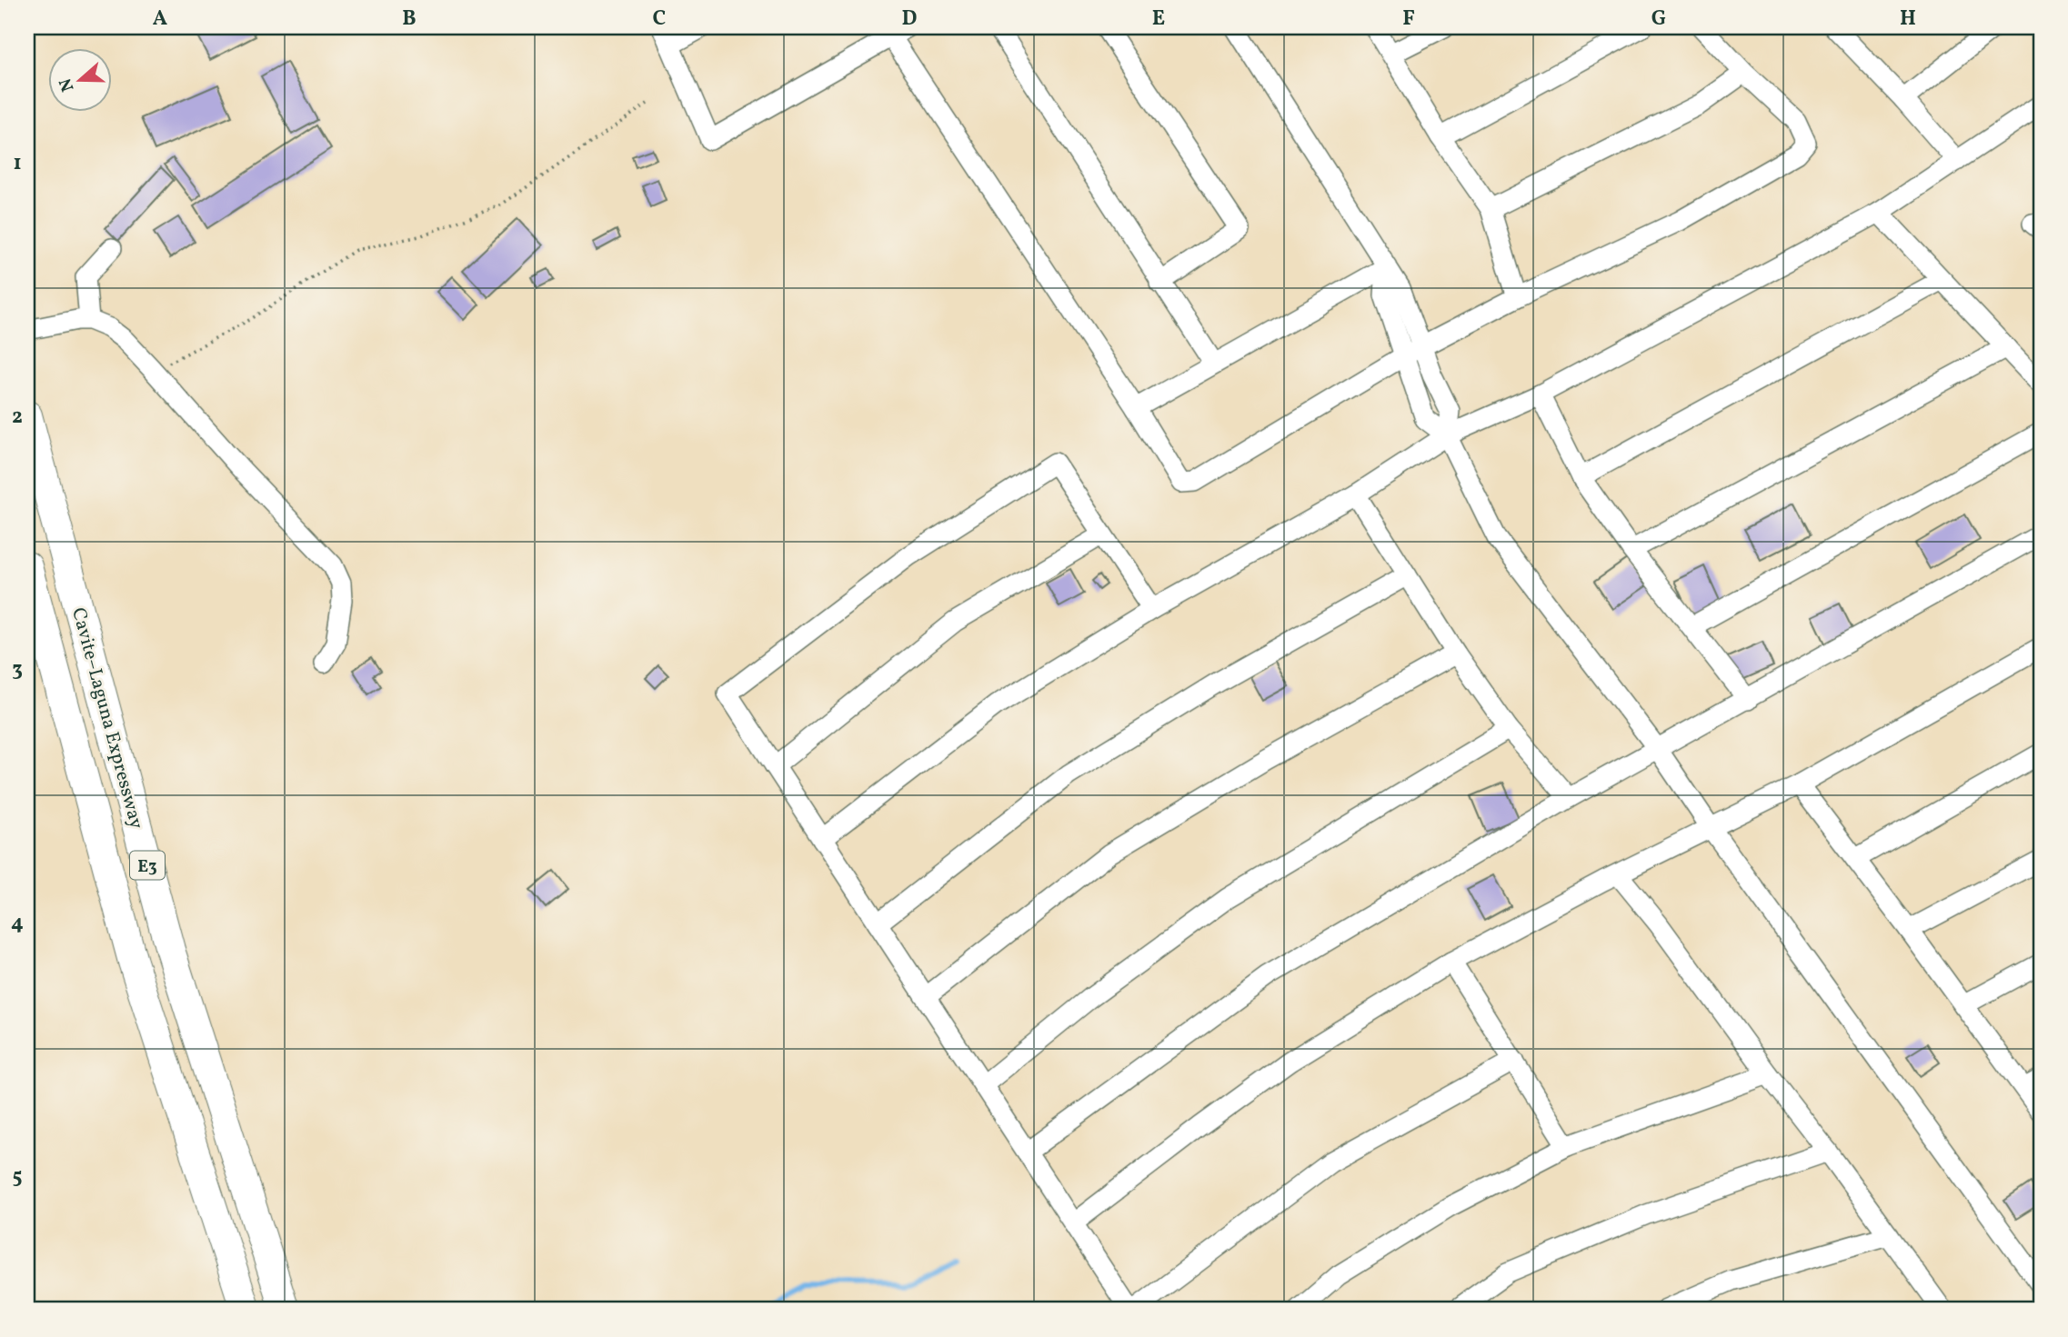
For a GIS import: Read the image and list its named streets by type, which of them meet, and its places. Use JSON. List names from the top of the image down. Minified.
{"streets":{"highway":["Cavite–Laguna Expressway","E3"]},"north":"left","grid":{"columns":["A","B","C","D","E","F","G","H"],"rows":["1","2","3","4","5"]}}
